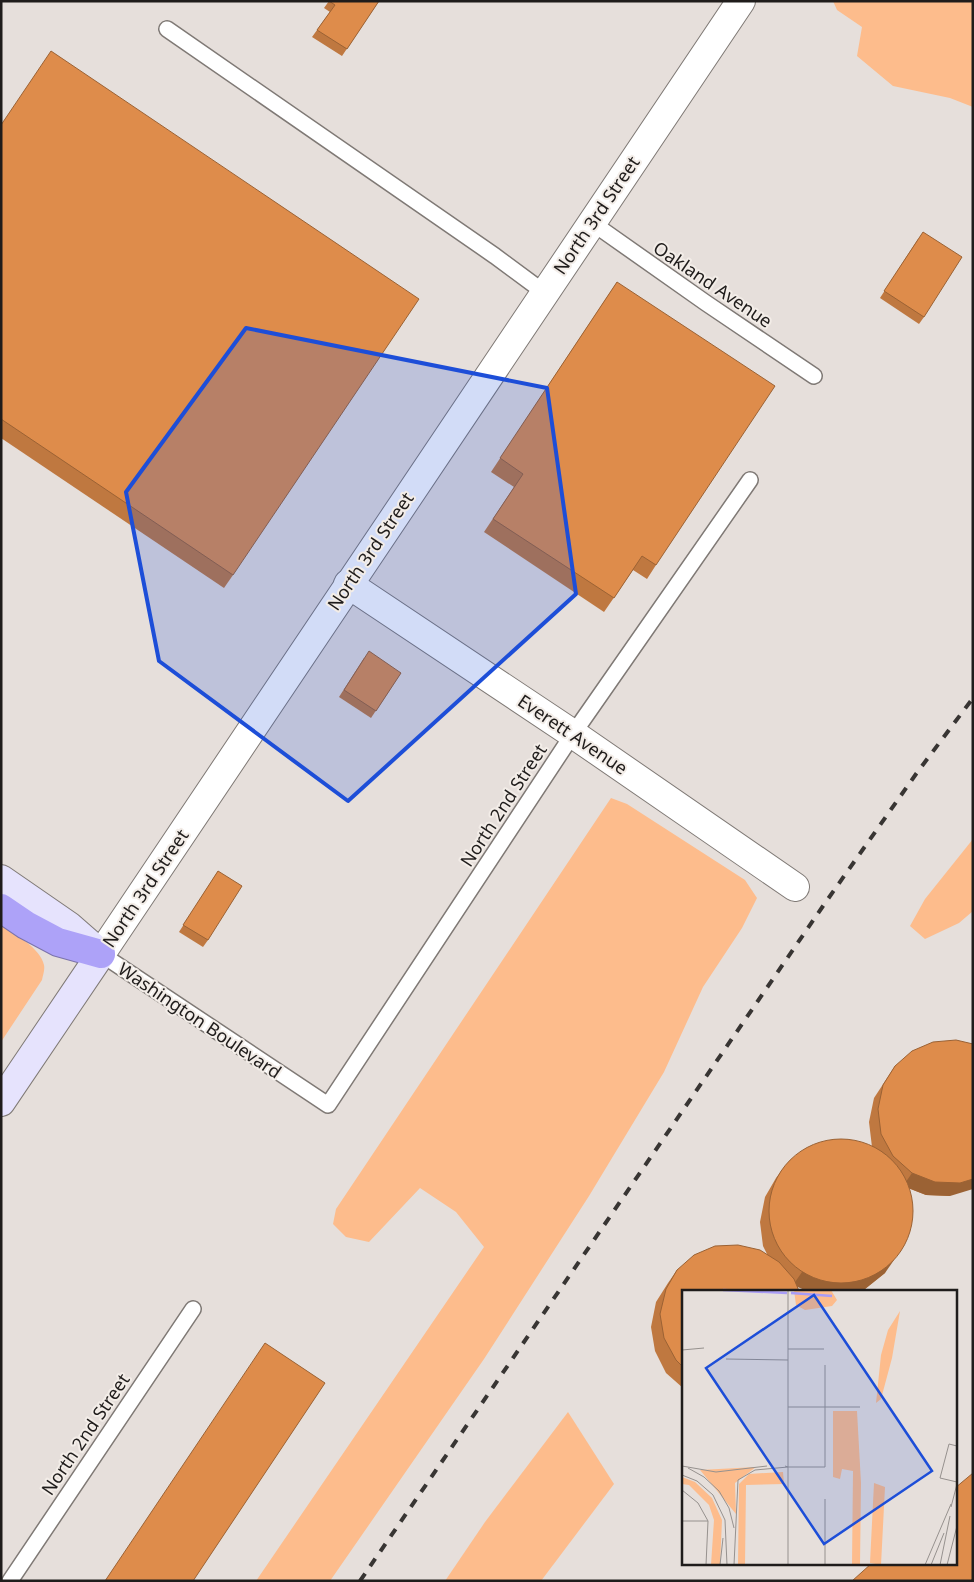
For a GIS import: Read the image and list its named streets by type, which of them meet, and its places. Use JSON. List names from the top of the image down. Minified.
{"streets":{"main road":["North 3rd Street","Washington Boulevard"],"street":["Everett Avenue"],"lane":["Oakland Avenue","North 2nd Street"]},"crossings":[["North 3rd Street","Oakland Avenue"],["North 3rd Street","Everett Avenue"],["North 3rd Street","Washington Boulevard"],["Everett Avenue","North 2nd Street"],["North 2nd Street","Washington Boulevard"]]}
